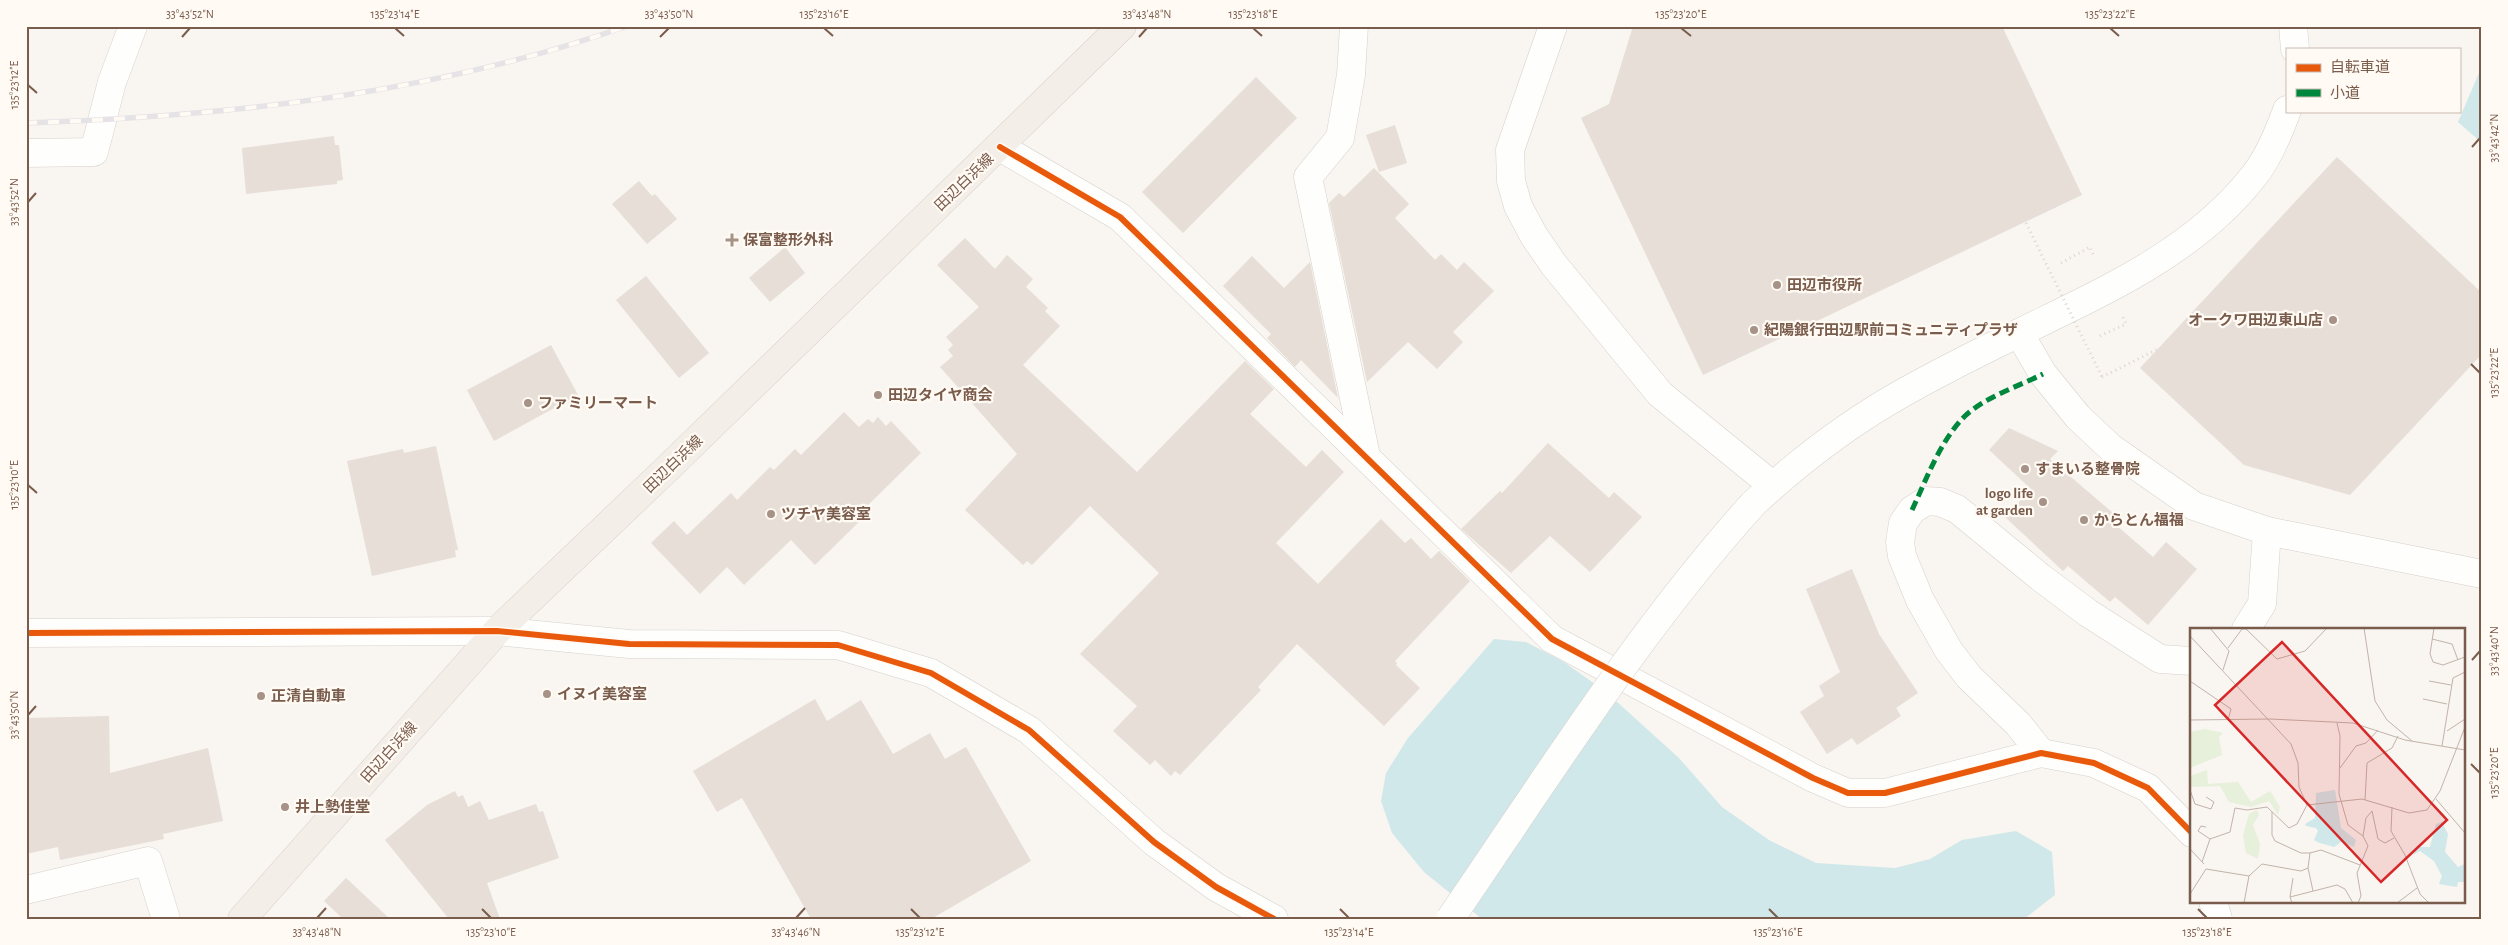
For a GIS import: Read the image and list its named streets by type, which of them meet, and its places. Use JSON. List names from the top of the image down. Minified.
{"streets":{"main road":["田辺白浜線"]},"places":{"health":["保富整形外科"],"other":["田辺市役所","オークワ田辺東山店","紀陽銀行田辺駅前コミュニティプラザ","田辺タイヤ商会","ファミリーマート","すまいる整骨院","logo life at garden","ツチヤ美容室","からとん福福","イヌイ美容室","正清自動車","井上勢佳堂"]},"legend":["自転車道","小道"],"coordinates":["33°43'52\"N","135°23'14\"E","33°43'50\"N","135°23'16\"E","33°43'48\"N","135°23'18\"E","135°23'20\"E","135°23'22\"E","135°23'12\"E","33°43'42\"N","135°23'10\"E","33°43'40\"N","33°43'46\"N"]}
